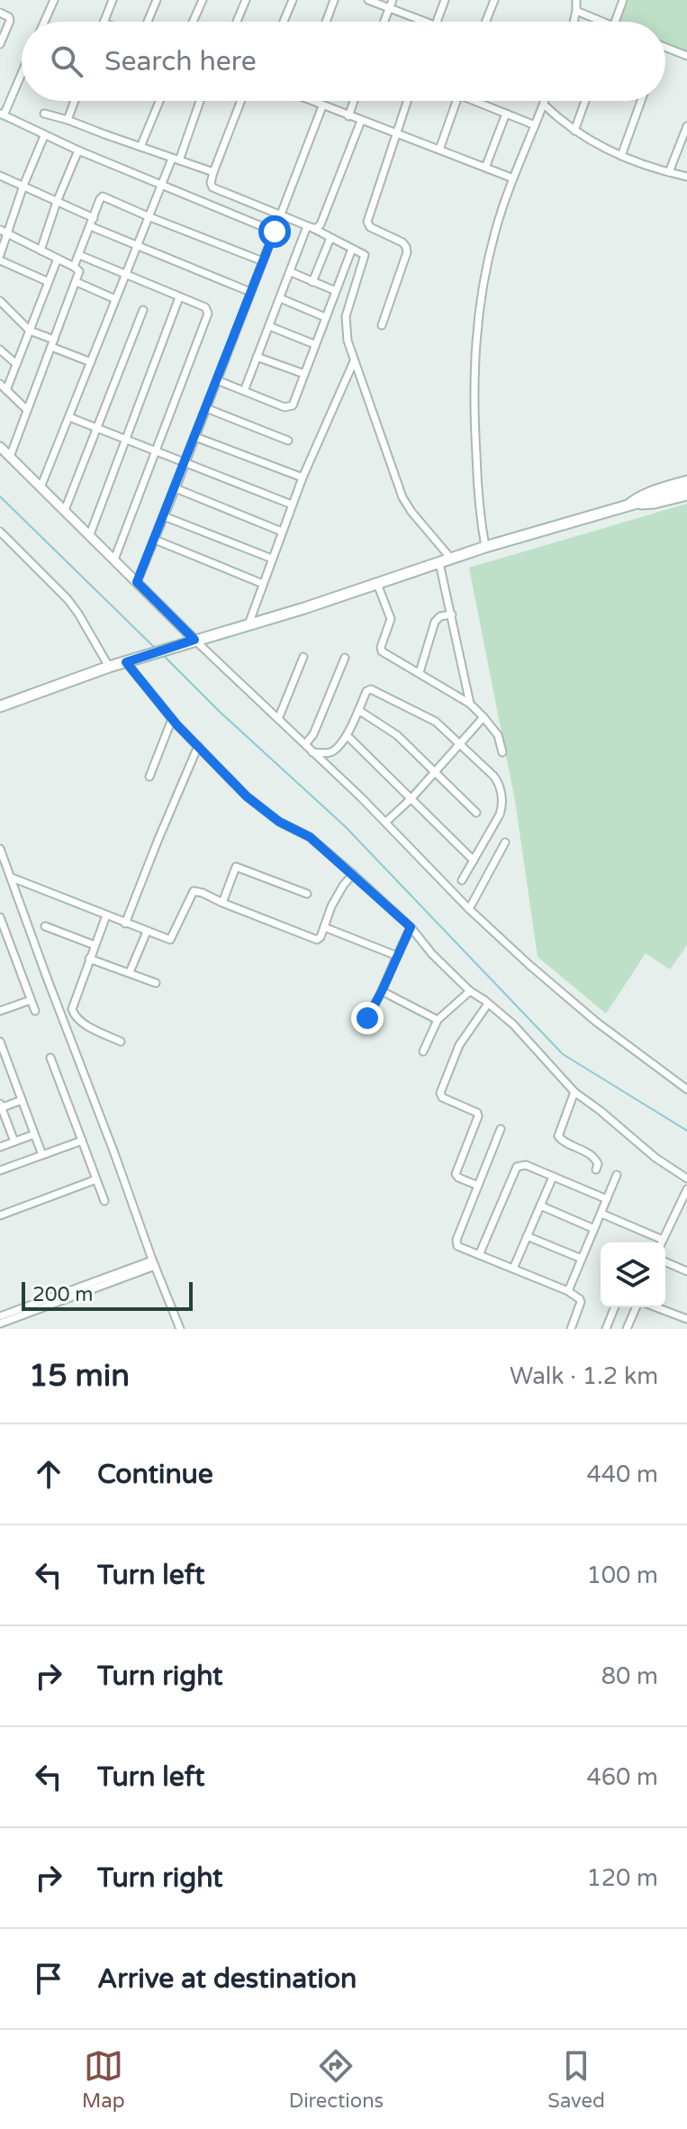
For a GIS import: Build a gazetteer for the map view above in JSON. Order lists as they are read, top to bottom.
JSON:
{
  "scale_bar": "200 m",
  "page": {
    "search": "Search here",
    "scale": "200 m",
    "heading": ["15 min", "Walk · 1.2 km"],
    "list": [
      ["Continue", "440 m"],
      ["Turn left", "100 m"],
      ["Turn right", "80 m"],
      ["Turn left", "460 m"],
      ["Turn right", "120 m"],
      "Arrive at destination"
    ],
    "nav": ["Map", "Directions", "Saved"]
  }
}
